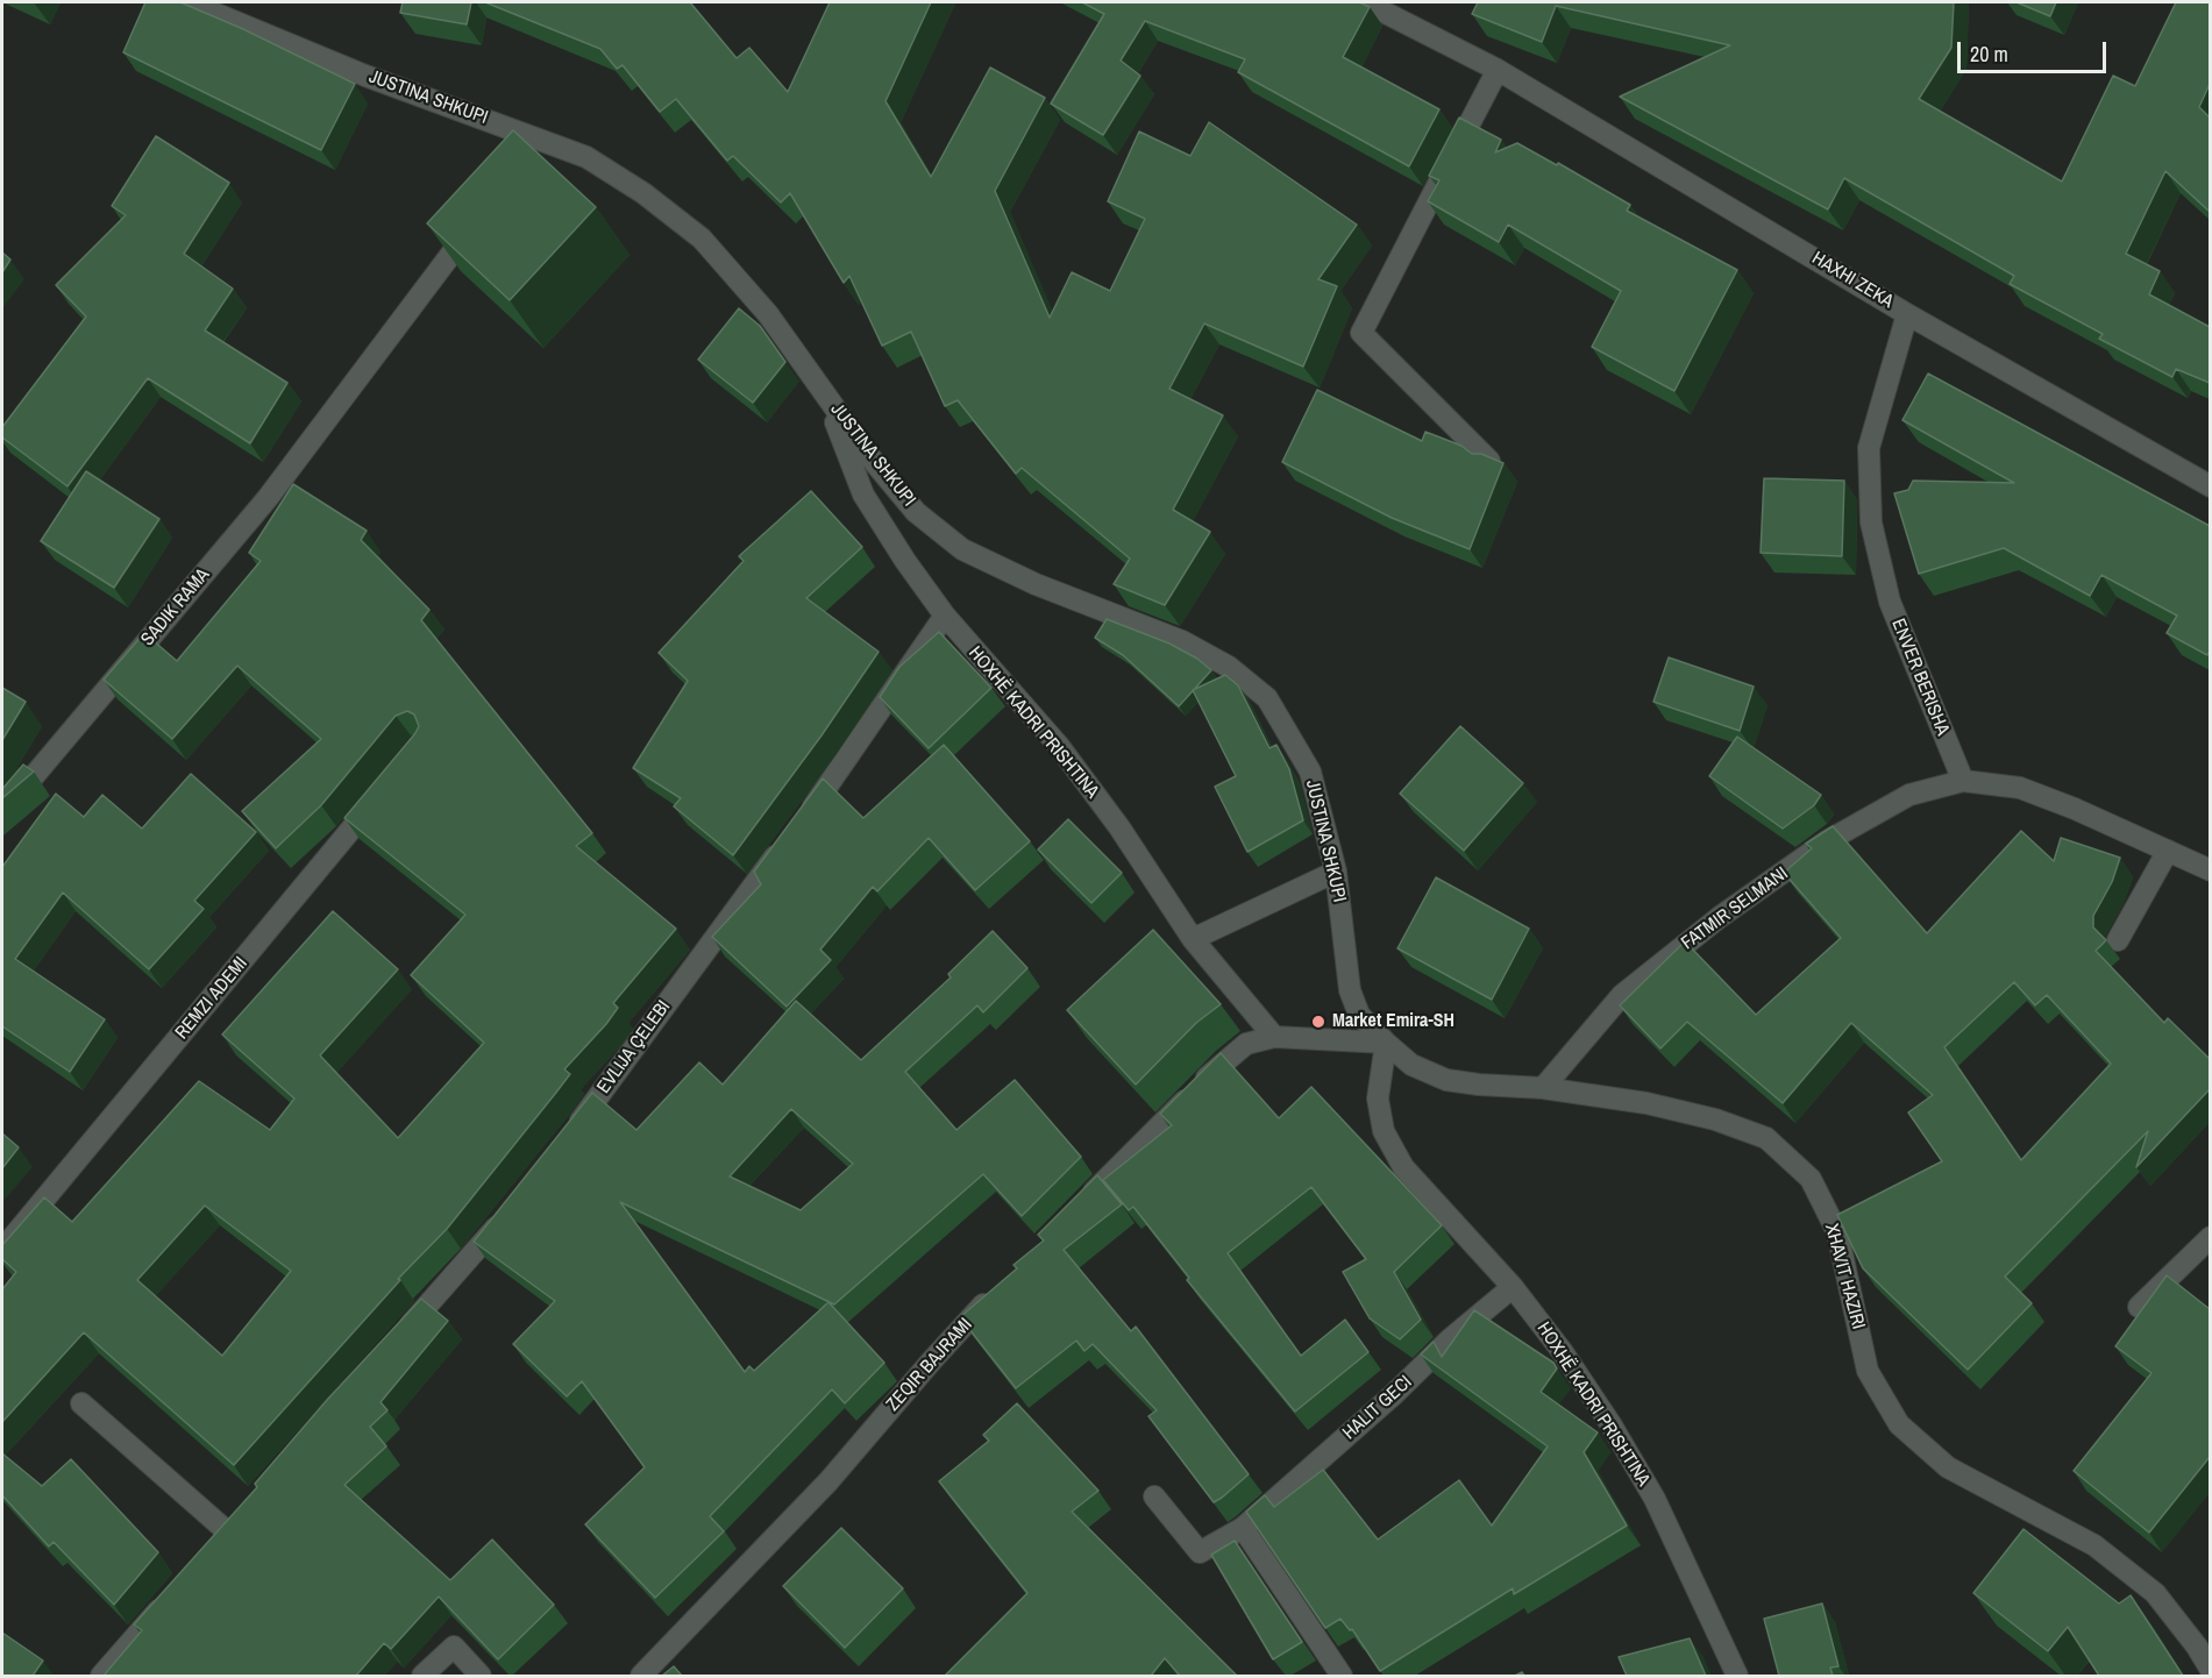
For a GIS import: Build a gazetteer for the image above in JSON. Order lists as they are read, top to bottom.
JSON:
{
  "streets": {
    "street": [
      "JUSTINA SHKUPI",
      "HAXHI ZEKA",
      "SADIK RAMA",
      "ENVER BERISHA",
      "HOXHË KADRI PRISHTINA",
      "FATMIR SELMANI",
      "REMZI ADEMI",
      "EVLIJA ÇELEBI",
      "XHAVIT HAZIRI",
      "ZEQIR BAJRAMI",
      "HALIT GECI"
    ]
  },
  "crossings": [
    ["JUSTINA SHKUPI", "HOXHË KADRI PRISHTINA"],
    ["JUSTINA SHKUPI", "XHAVIT HAZIRI"],
    ["HAXHI ZEKA", "ENVER BERISHA"],
    ["ENVER BERISHA", "FATMIR SELMANI"],
    ["HOXHË KADRI PRISHTINA", "EVLIJA ÇELEBI"],
    ["HOXHË KADRI PRISHTINA", "XHAVIT HAZIRI"],
    ["HOXHË KADRI PRISHTINA", "HALIT GECI"],
    ["FATMIR SELMANI", "XHAVIT HAZIRI"]
  ],
  "places": ["Market Emira-SH"],
  "scale_bar": "20 m"
}
